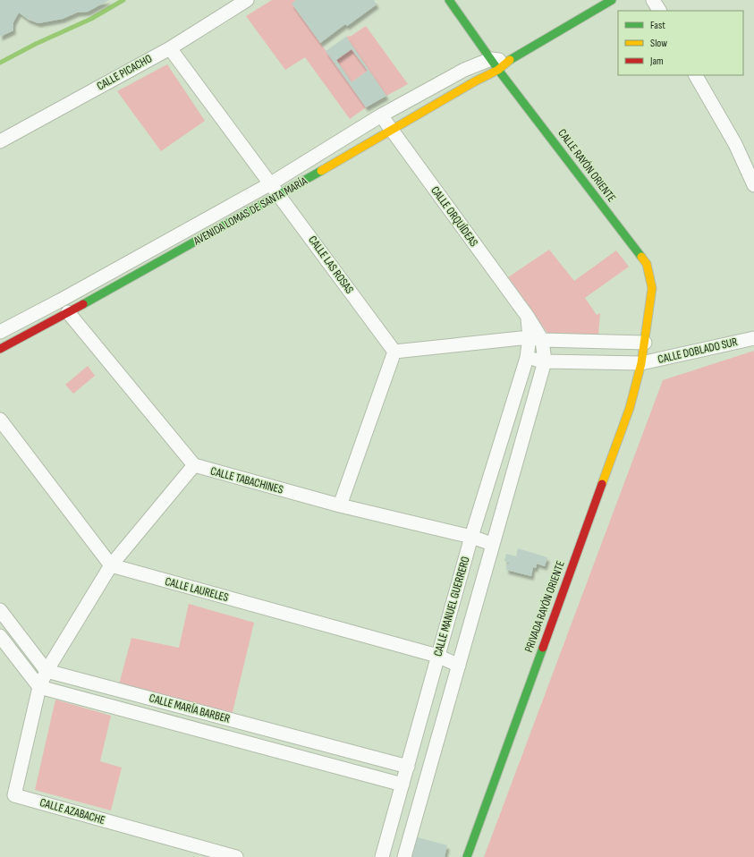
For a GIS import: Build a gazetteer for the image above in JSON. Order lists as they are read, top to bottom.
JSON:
{
  "streets": {
    "street": [
      "CALLE PICACHO",
      "CALLE RAYÓN ORIENTE",
      "AVENIDA LOMAS DE SANTA MARÍA",
      "CALLE ORQUÍDEAS",
      "CALLE LAS ROSAS",
      "CALLE DOBLADO SUR",
      "CALLE TABACHINES",
      "CALLE LAURELES",
      "CALLE MANUEL GUERRERO",
      "PRIVADA RAYÓN ORIENTE",
      "CALLE MARÍA BARBER",
      "CALLE AZABACHE"
    ]
  },
  "crossings": [
    ["CALLE PICACHO", "CALLE LAS ROSAS"],
    ["CALLE RAYÓN ORIENTE", "AVENIDA LOMAS DE SANTA MARÍA"],
    ["CALLE RAYÓN ORIENTE", "CALLE DOBLADO SUR"],
    ["CALLE RAYÓN ORIENTE", "PRIVADA RAYÓN ORIENTE"],
    ["AVENIDA LOMAS DE SANTA MARÍA", "CALLE ORQUÍDEAS"],
    ["AVENIDA LOMAS DE SANTA MARÍA", "CALLE LAS ROSAS"],
    ["CALLE ORQUÍDEAS", "CALLE MANUEL GUERRERO"],
    ["CALLE DOBLADO SUR", "PRIVADA RAYÓN ORIENTE"],
    ["CALLE TABACHINES", "CALLE MANUEL GUERRERO"],
    ["CALLE LAURELES", "CALLE MANUEL GUERRERO"],
    ["CALLE MANUEL GUERRERO", "CALLE MARÍA BARBER"],
    ["CALLE MARÍA BARBER", "CALLE AZABACHE"]
  ],
  "legend": ["Fast", "Slow", "Jam"]
}
